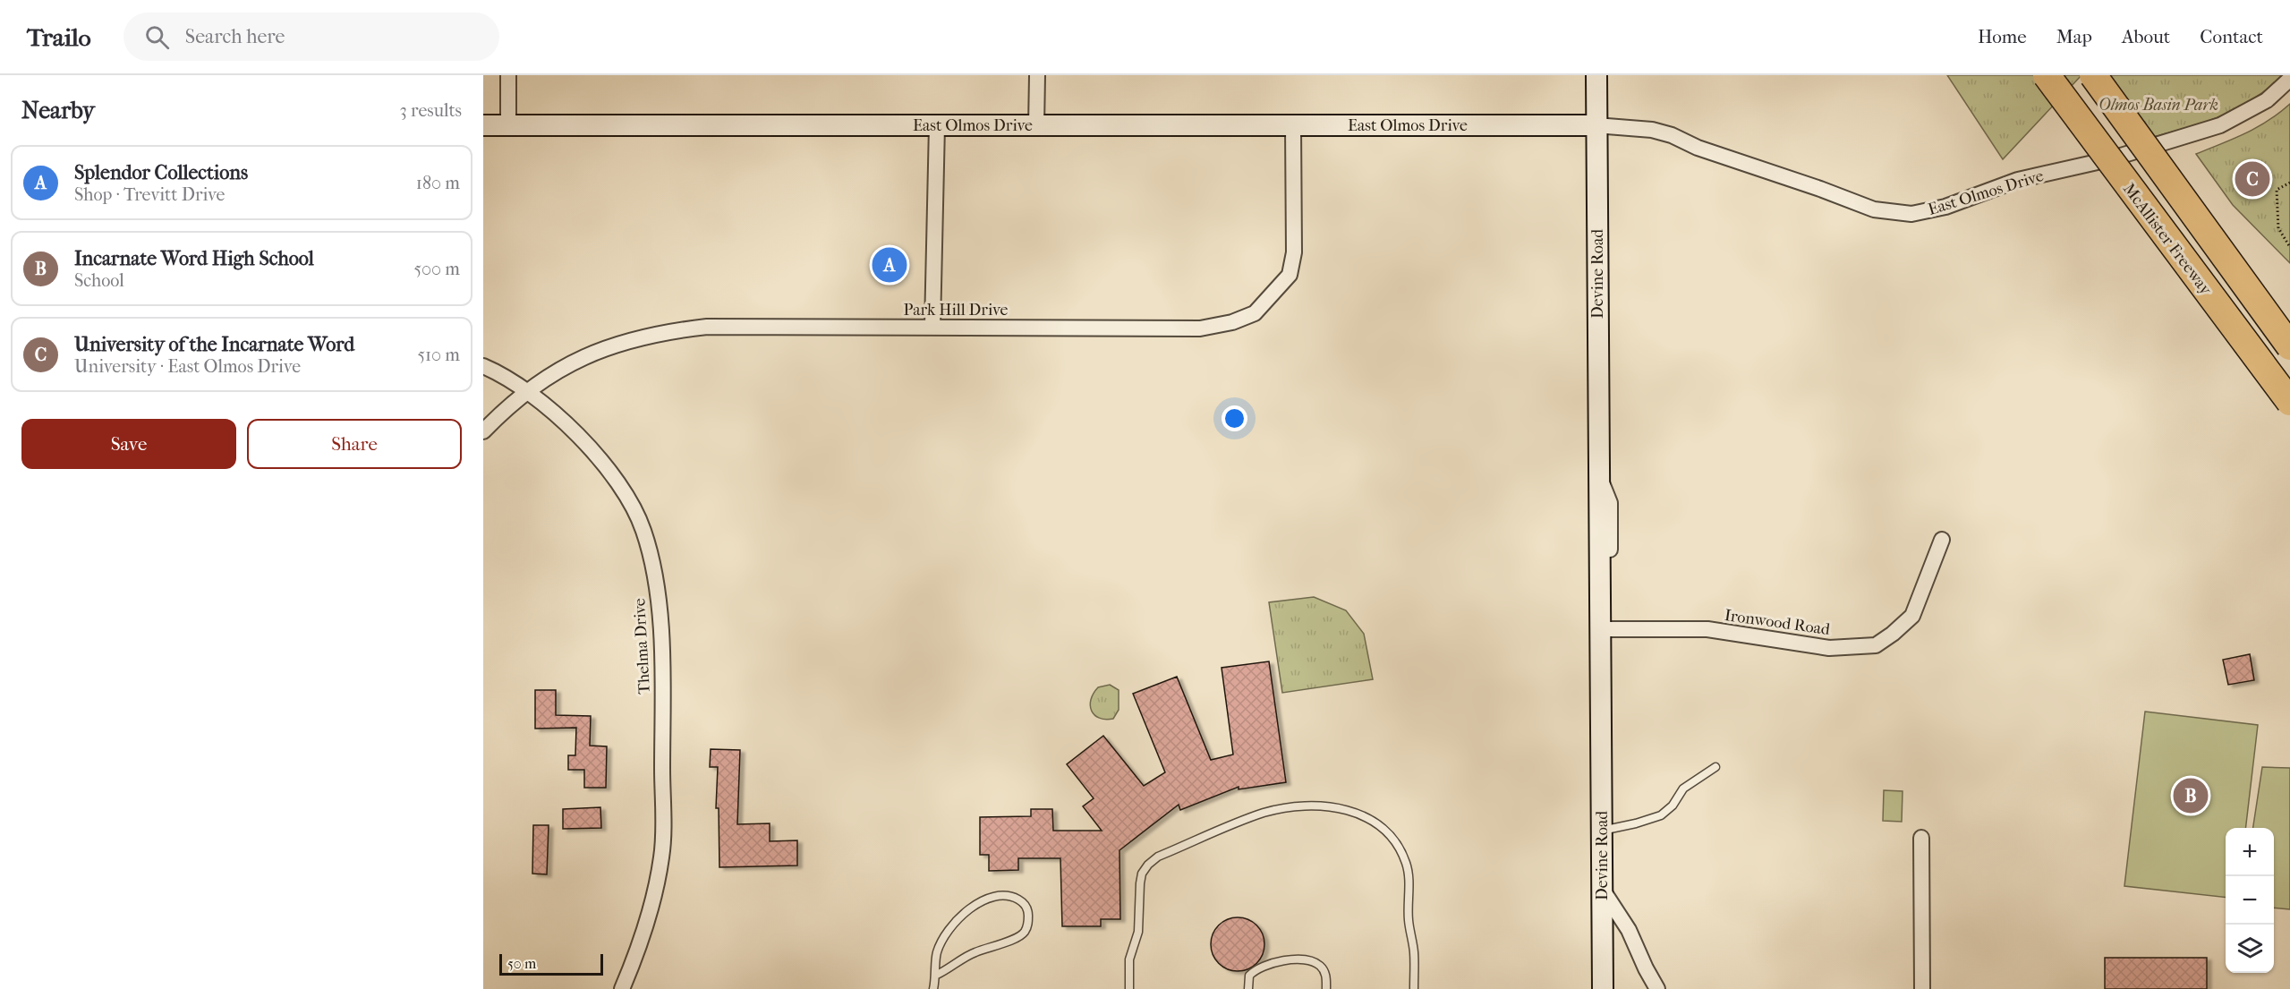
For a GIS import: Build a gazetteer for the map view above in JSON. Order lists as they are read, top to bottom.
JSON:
{
  "streets": {
    "highway": ["McAllister Freeway"],
    "street": [
      "East Olmos Drive",
      "Devine Road",
      "Park Hill Drive",
      "Ironwood Road",
      "Thelma Drive"
    ]
  },
  "crossings": [
    ["East Olmos Drive", "Devine Road"],
    ["East Olmos Drive", "Park Hill Drive"],
    ["Devine Road", "Ironwood Road"],
    ["Park Hill Drive", "Thelma Drive"]
  ],
  "parks": ["Olmos Basin Park"],
  "scale_bar": "50 m",
  "page": {
    "header": "Trailo",
    "search": "Search here",
    "nav": [
      "Home",
      "Map",
      "About",
      "Contact"
    ],
    "heading": ["Nearby", "3 results"],
    "list": [
      {
        "mark": "A",
        "name": "Splendor Collections",
        "note": "Shop · Trevitt Drive",
        "value": "180 m"
      },
      {
        "mark": "B",
        "name": "Incarnate Word High School",
        "note": "School",
        "value": "500 m"
      },
      {
        "mark": "C",
        "name": "University of the Incarnate Word",
        "note": "University · East Olmos Drive",
        "value": "510 m"
      }
    ],
    "pins": ["C", "A", "B"],
    "buttons": ["Save", "Share"],
    "map_buttons": ["+", "−"],
    "scale": "50 m"
  }
}
